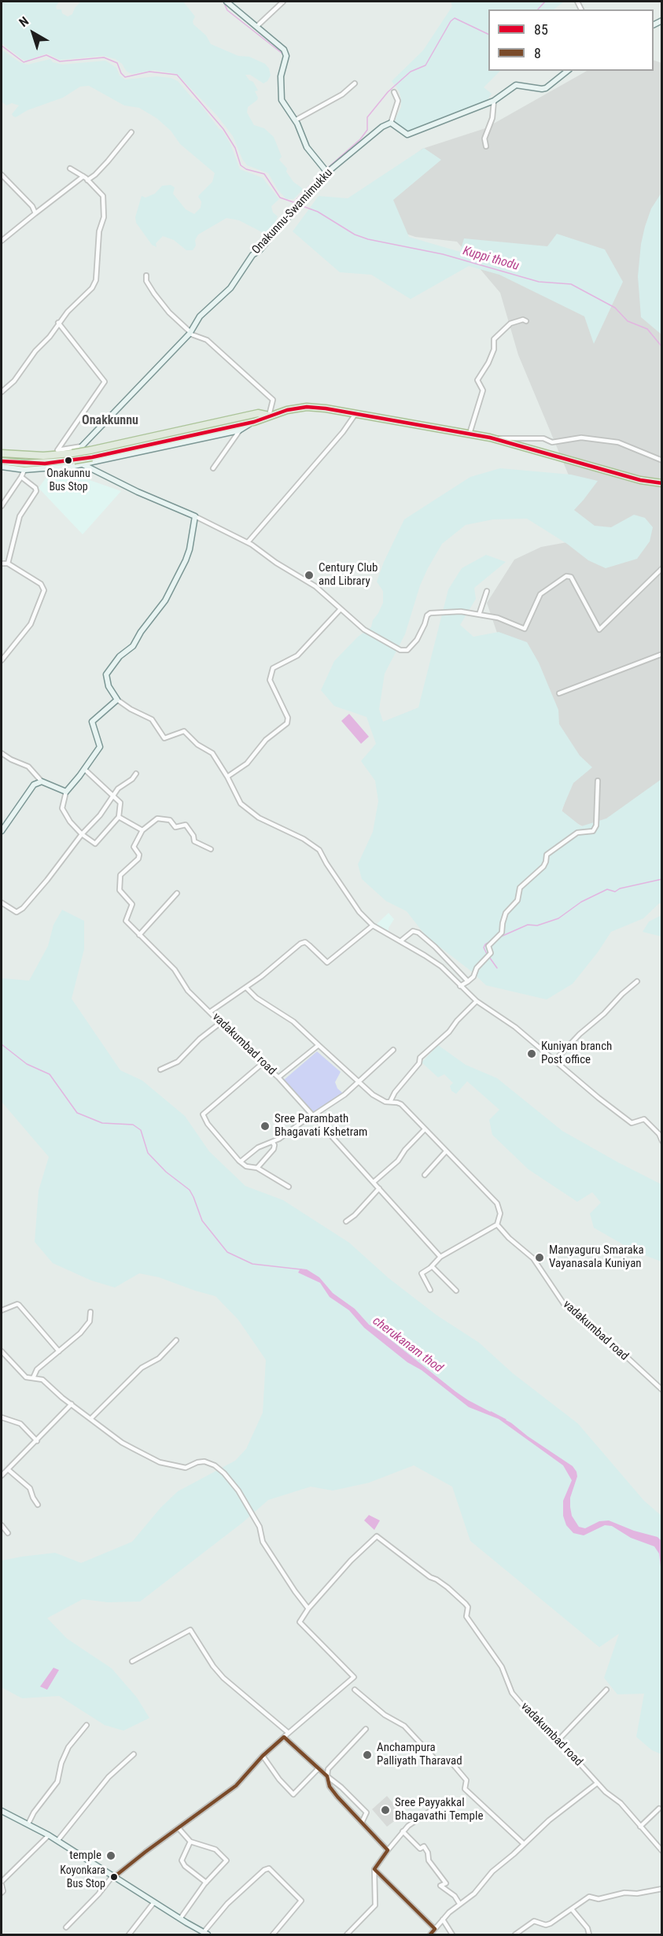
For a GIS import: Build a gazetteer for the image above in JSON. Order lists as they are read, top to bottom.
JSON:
{
  "streets": {
    "street": ["Onakunnu-Swamimukku", "vadakumbad road"]
  },
  "districts": ["Onakkunnu"],
  "water": ["Kuppi thodu", "cherukanam thod"],
  "places": [
    "Onakunnu Bus Stop",
    "Century Club and Library",
    "Kuniyan branch Post office",
    "Sree Parambath Bhagavati Kshetram",
    "Manyaguru Smaraka Vayanasala Kuniyan",
    "Anchampura Palliyath Tharavad",
    "Sree Payyakkal Bhagavathi Temple",
    "temple",
    "Koyonkara Bus Stop"
  ],
  "lines": ["transit line 85", "transit line 8"],
  "legend": ["85", "8"],
  "north": "top left"
}
